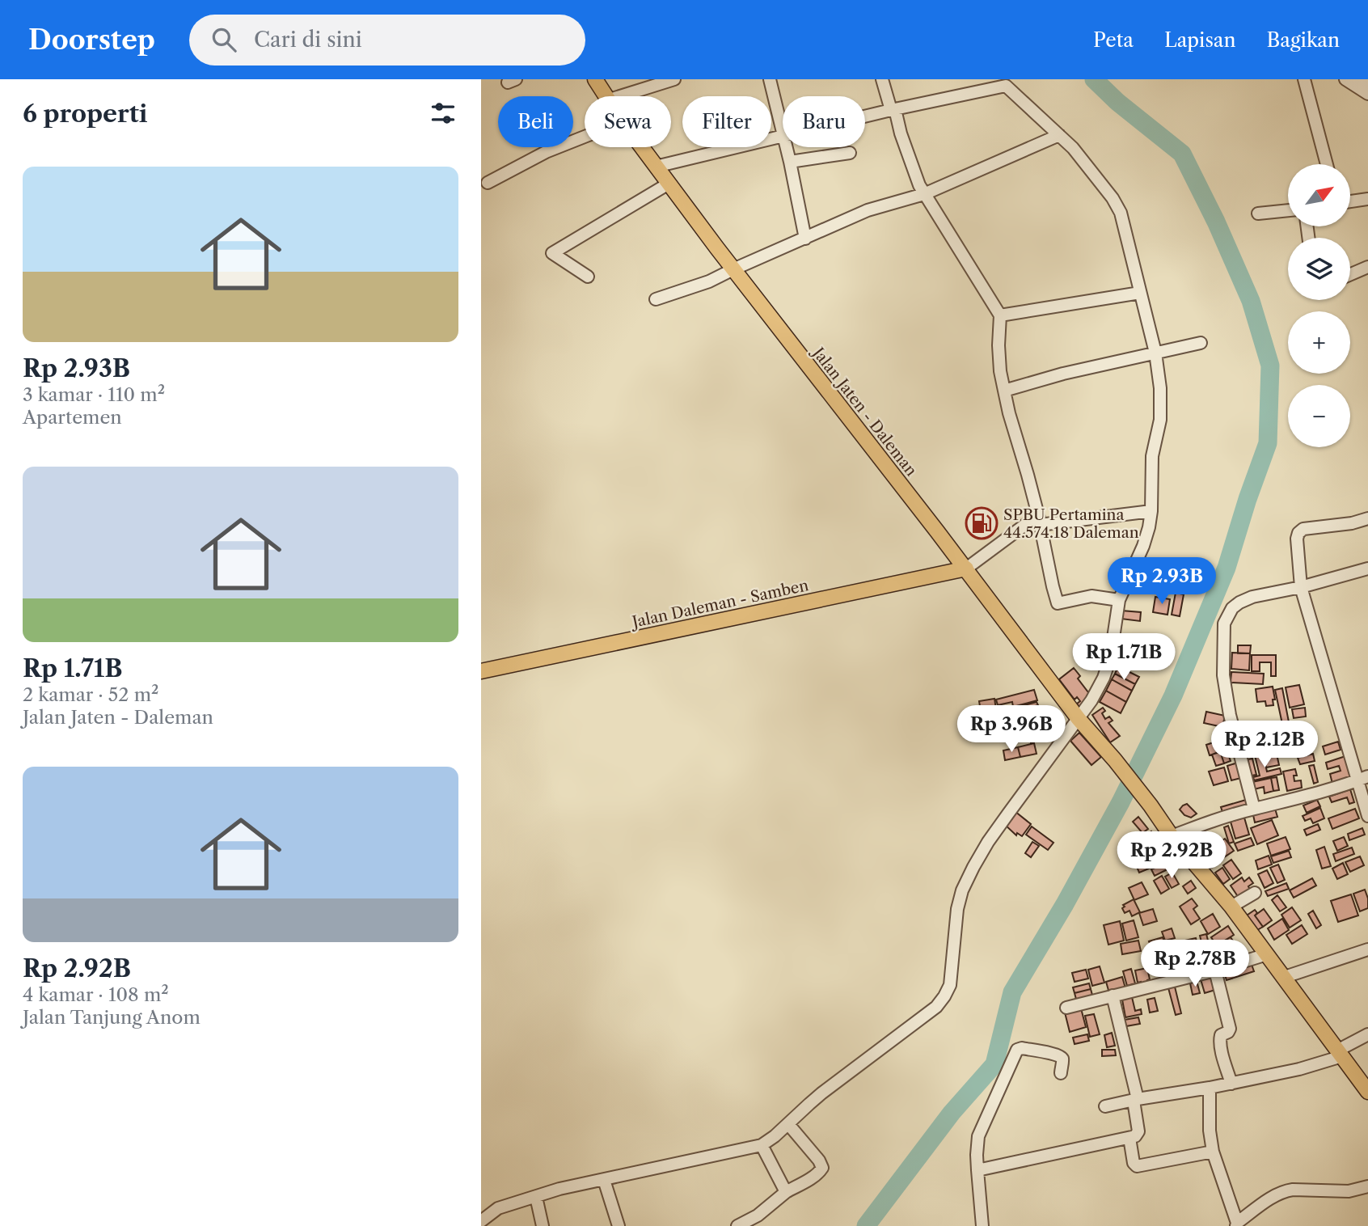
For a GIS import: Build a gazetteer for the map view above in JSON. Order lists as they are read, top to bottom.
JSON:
{
  "streets": {
    "main road": ["Jalan Jaten - Daleman", "Jalan Daleman - Samben"]
  },
  "crossings": [
    ["Jalan Jaten - Daleman", "Jalan Daleman - Samben"]
  ],
  "places": {
    "fuel station": ["SPBU Pertamina 44.574.18 Daleman"]
  },
  "north": "top right",
  "page": {
    "header": "Doorstep",
    "search": "Cari di sini",
    "nav": ["Peta", "Lapisan", "Bagikan"],
    "heading": "6 properti",
    "chip": [
      "Beli",
      "Sewa",
      "Filter",
      "Baru"
    ],
    "list": [
      {
        "name": "Rp 2.93B",
        "note": "3 kamar · 110 m² · Apartemen"
      },
      {
        "name": "Rp 1.71B",
        "note": "2 kamar · 52 m² · Jalan Jaten - Daleman"
      },
      {
        "name": "Rp 2.92B",
        "note": "4 kamar · 108 m² · Jalan Tanjung Anom"
      }
    ],
    "map_buttons": ["+", "−"],
    "price": [
      "Rp 2.93B",
      "Rp 1.71B",
      "Rp 3.96B",
      "Rp 2.12B",
      "Rp 2.92B",
      "Rp 2.78B"
    ]
  }
}
